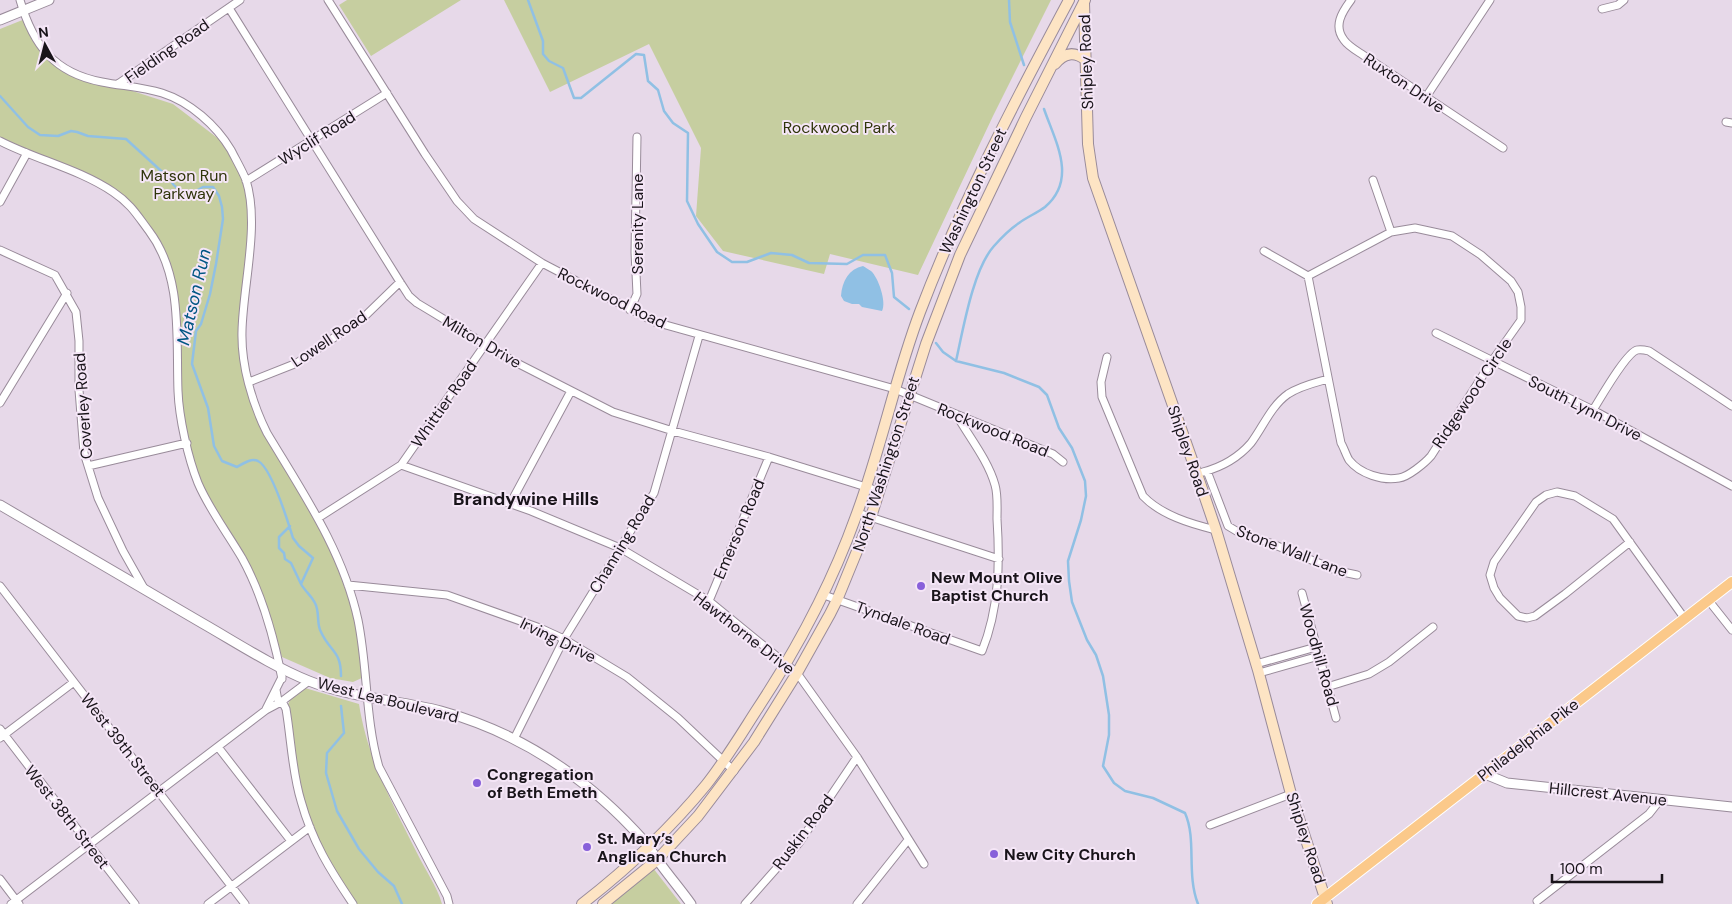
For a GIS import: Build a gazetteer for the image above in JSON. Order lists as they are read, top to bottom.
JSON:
{
  "streets": {
    "main road": [
      "Shipley Road",
      "Washington Street",
      "North Washington Street",
      "Philadelphia Pike"
    ],
    "street": [
      "Fielding Road",
      "Ruxton Drive",
      "Wyclif Road",
      "Serenity Lane",
      "Rockwood Road",
      "Lowell Road",
      "Milton Drive",
      "Ridgewood Circle",
      "Whittier Road",
      "Coverley Road",
      "South Lynn Drive",
      "Emerson Road",
      "Channing Road",
      "Stone Wall Lane",
      "Tyndale Road",
      "Hawthorne Drive",
      "Irving Drive",
      "Woodhill Road",
      "West Lea Boulevard",
      "West 39th Street",
      "Hillcrest Avenue",
      "West 38th Street",
      "Ruskin Road"
    ]
  },
  "crossings": [
    ["Fielding Road", "Milton Drive"],
    ["Shipley Road", "North Washington Street"],
    ["Shipley Road", "Stone Wall Lane"],
    ["Shipley Road", "Philadelphia Pike"],
    ["Wyclif Road", "Rockwood Road"],
    ["Wyclif Road", "Milton Drive"],
    ["Washington Street", "Rockwood Road"],
    ["Washington Street", "North Washington Street"],
    ["Serenity Lane", "Rockwood Road"],
    ["Rockwood Road", "Whittier Road"],
    ["Rockwood Road", "North Washington Street"],
    ["Rockwood Road", "Channing Road"],
    ["Lowell Road", "Milton Drive"],
    ["Milton Drive", "Whittier Road"],
    ["Milton Drive", "North Washington Street"],
    ["Milton Drive", "Emerson Road"],
    ["Milton Drive", "Channing Road"],
    ["Ridgewood Circle", "South Lynn Drive"],
    ["Whittier Road", "Hawthorne Drive"],
    ["Coverley Road", "West Lea Boulevard"],
    ["North Washington Street", "Tyndale Road"],
    ["North Washington Street", "Hawthorne Drive"],
    ["North Washington Street", "Irving Drive"],
    ["North Washington Street", "West Lea Boulevard"],
    ["Emerson Road", "Hawthorne Drive"],
    ["Channing Road", "Hawthorne Drive"],
    ["Channing Road", "Irving Drive"],
    ["Channing Road", "West Lea Boulevard"],
    ["Hawthorne Drive", "Ruskin Road"],
    ["Philadelphia Pike", "Hillcrest Avenue"]
  ],
  "districts": ["Brandywine Hills"],
  "water": ["Matson Run"],
  "parks": ["Rockwood Park", "Matson Run Parkway"],
  "places": [
    "New Mount Olive Baptist Church",
    "Congregation of Beth Emeth",
    "St. Mary’s Anglican Church",
    "New City Church"
  ],
  "scale_bar": "100 m",
  "north": "top"
}
